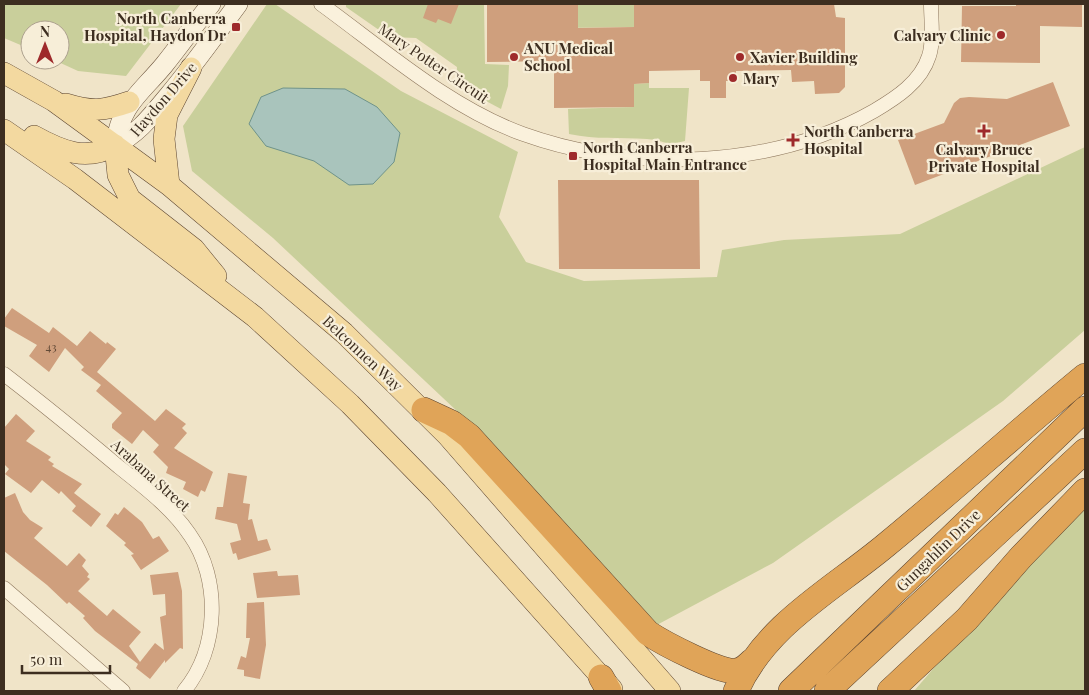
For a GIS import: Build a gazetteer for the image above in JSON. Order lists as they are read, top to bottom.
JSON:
{
  "streets": {
    "highway": ["Gungahlin Drive"],
    "main road": ["Haydon Drive", "Belconnen Way"],
    "street": ["Mary Potter Circuit", "Arabana Street"]
  },
  "crossings": [
    ["Haydon Drive", "Belconnen Way"]
  ],
  "places": {
    "transit": ["North Canberra Hospital, Haydon Dr", "North Canberra Hospital Main Entrance"],
    "other": [
      "Calvary Clinic",
      "ANU Medical School",
      "Xavier Building",
      "Mary"
    ],
    "health": ["Calvary Bruce Private Hospital", "North Canberra Hospital"]
  },
  "house_numbers": ["43"],
  "scale_bar": "50 m",
  "north": "top"
}
